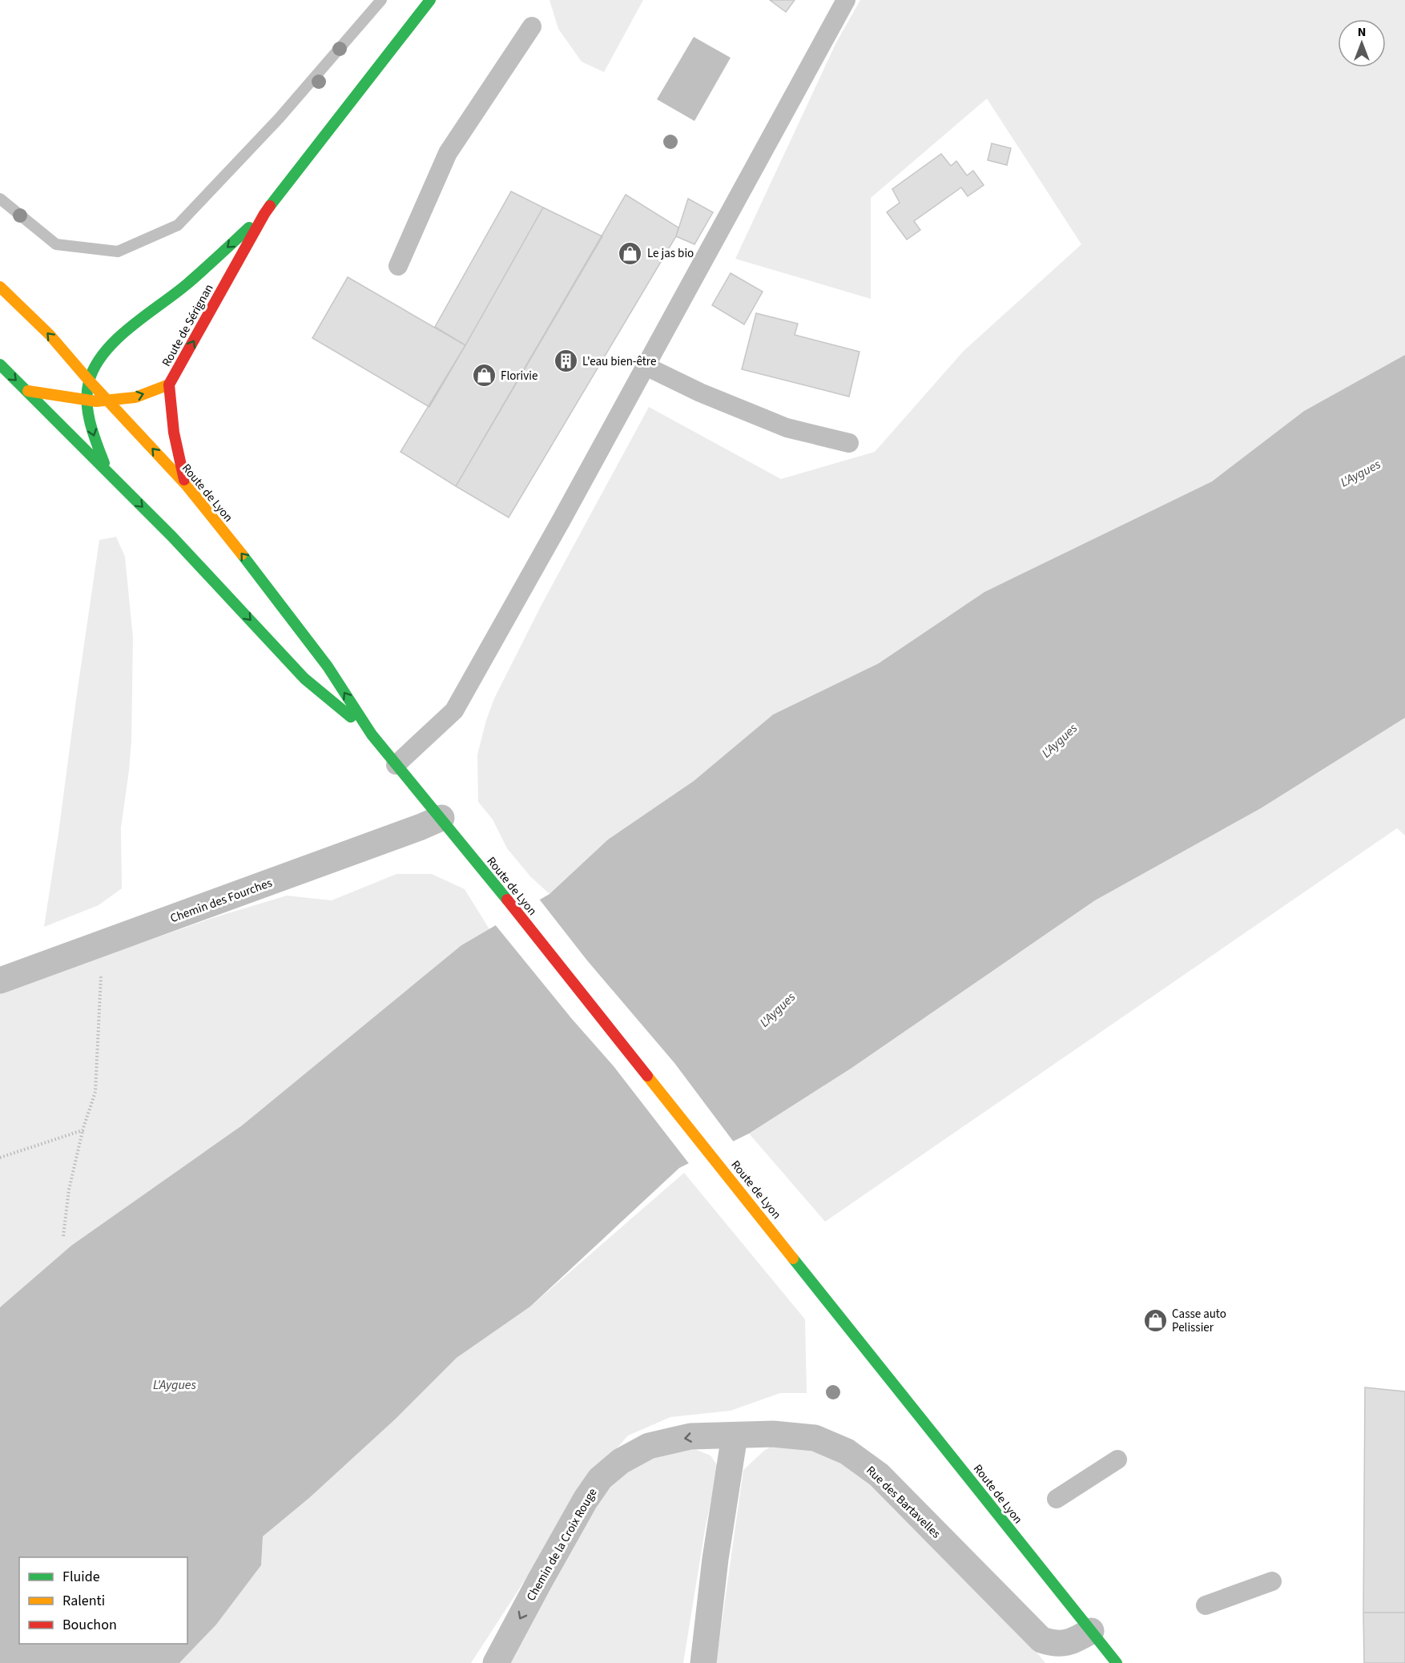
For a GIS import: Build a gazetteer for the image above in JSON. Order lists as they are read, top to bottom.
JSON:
{
  "streets": {
    "main road": ["Route de Sérignan", "Route de Lyon"],
    "street": ["Chemin des Fourches", "Rue des Bartavelles", "Chemin de la Croix Rouge"]
  },
  "crossings": [
    ["Route de Sérignan", "Route de Lyon"],
    ["Route de Lyon", "Chemin des Fourches"],
    ["Route de Lyon", "Rue des Bartavelles"],
    ["Rue des Bartavelles", "Chemin de la Croix Rouge"]
  ],
  "one_way": ["Chemin de la Croix Rouge"],
  "water": ["L'Aygues"],
  "places": {
    "shop": ["Le jas bio", "Florivie", "Casse auto Pelissier"],
    "building": ["L'eau bien-être"]
  },
  "legend": ["Fluide", "Ralenti", "Bouchon"],
  "north": "top"
}
